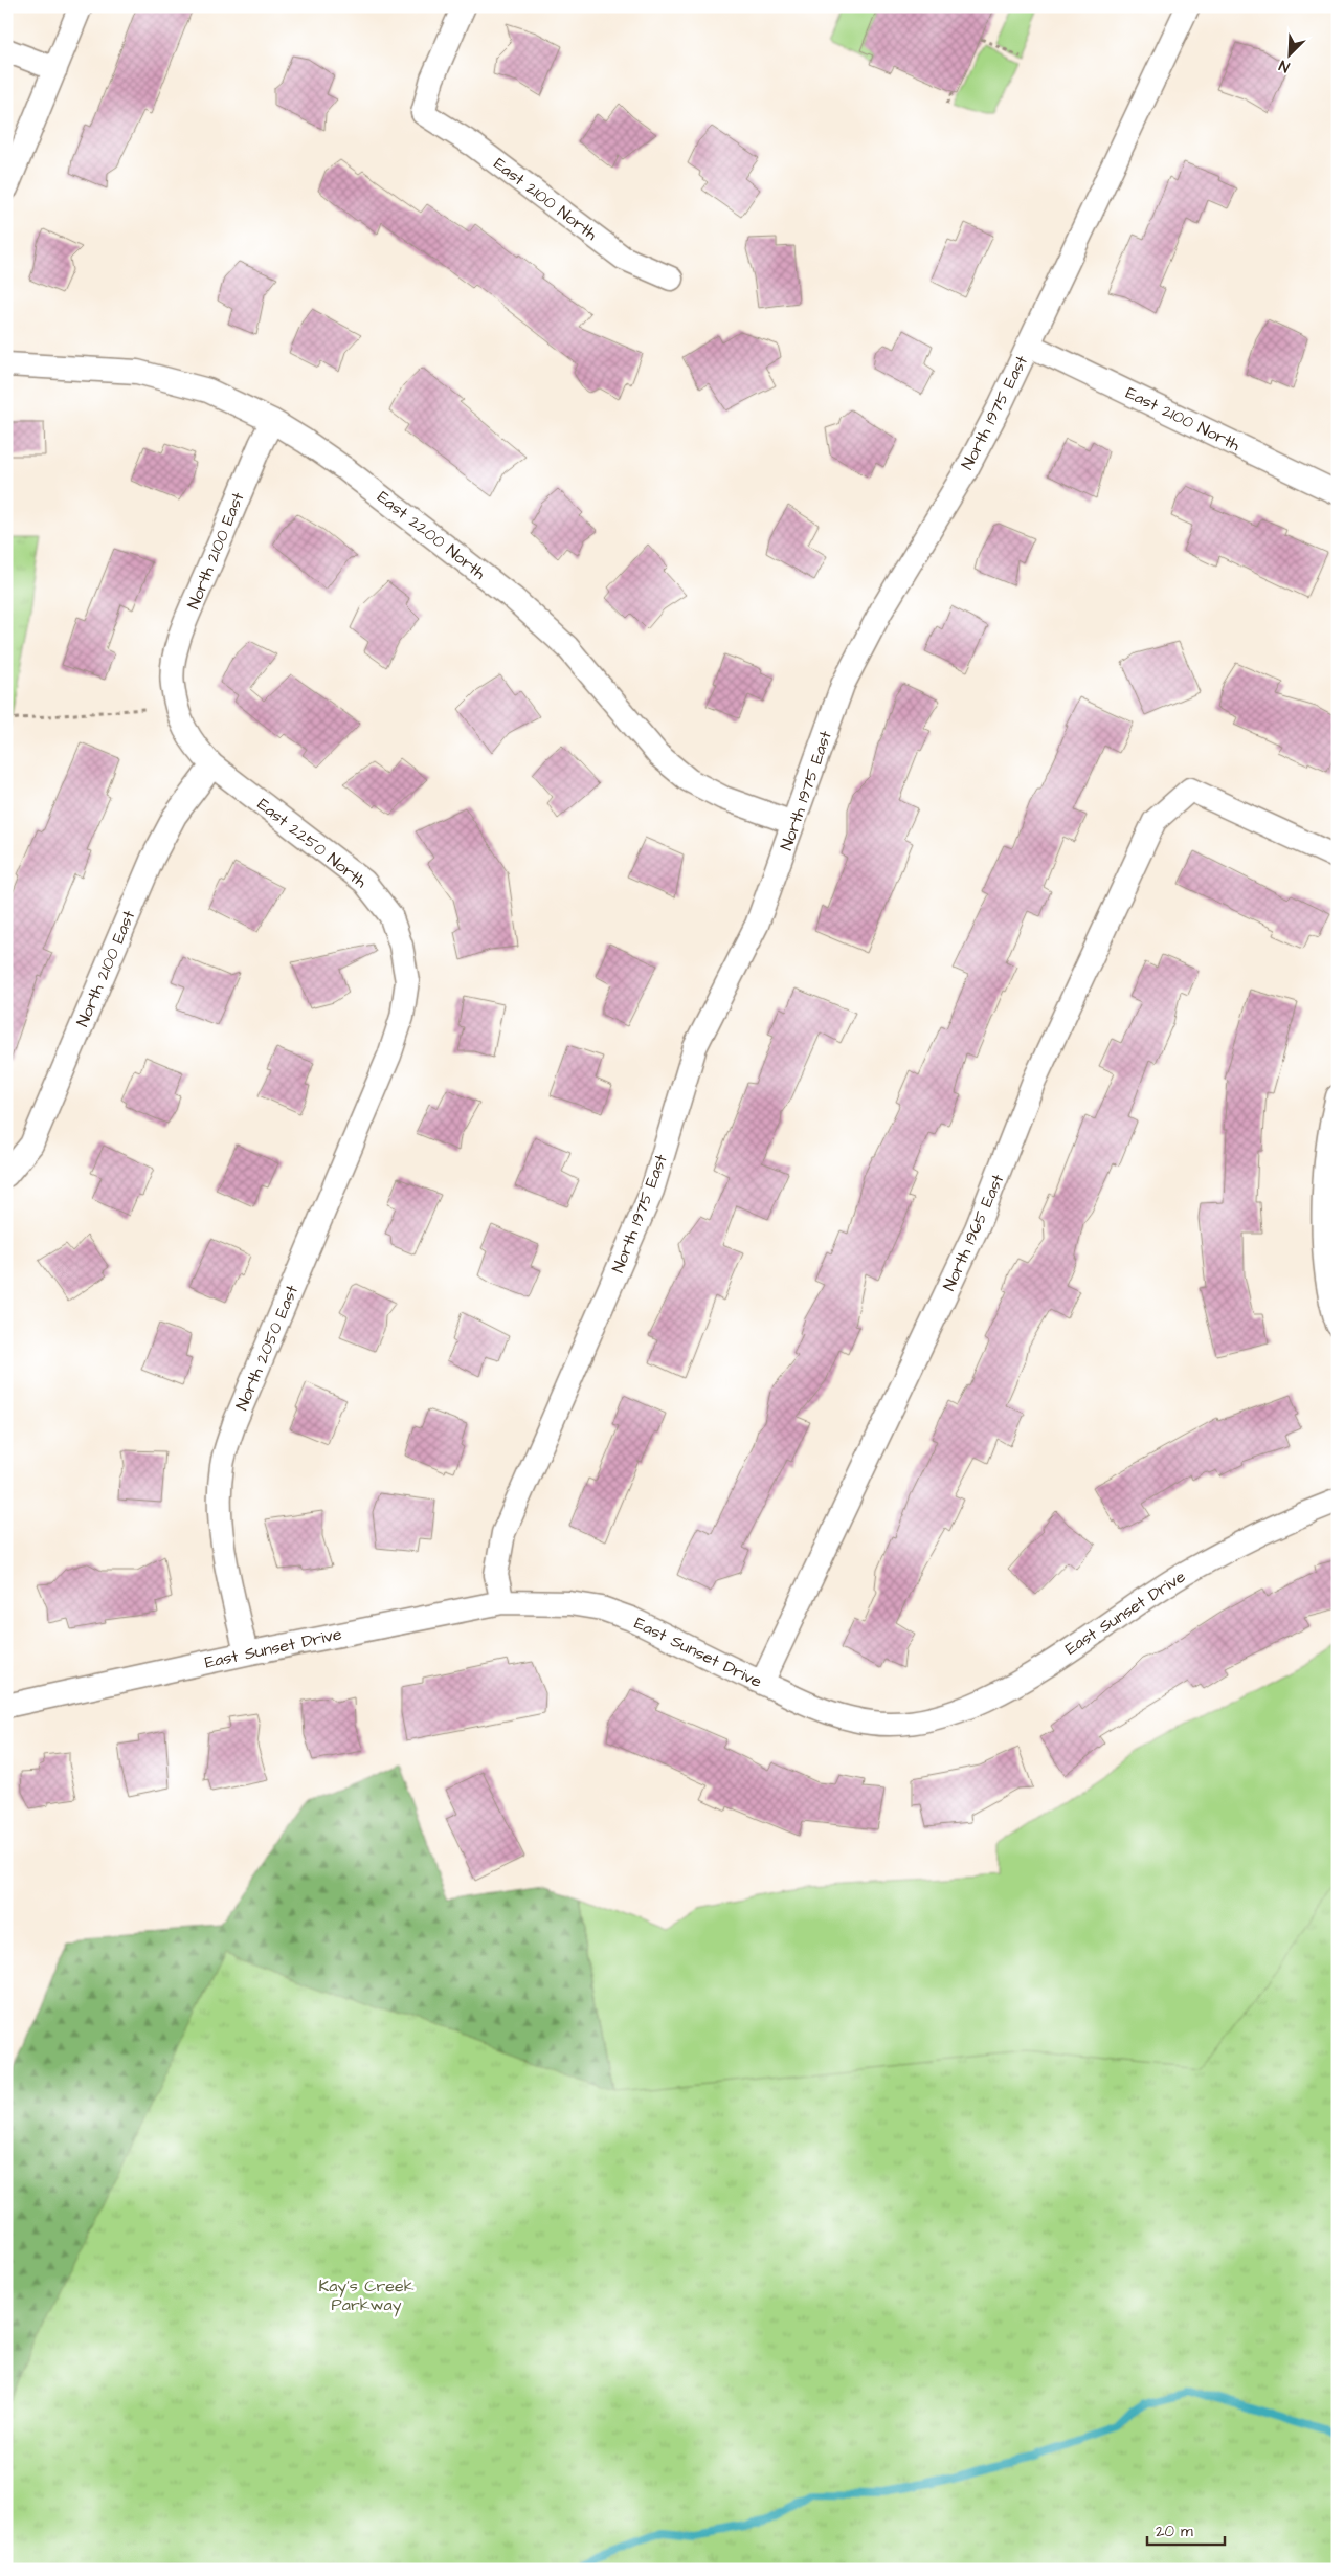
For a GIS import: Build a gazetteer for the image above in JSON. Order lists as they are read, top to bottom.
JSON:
{
  "streets": {
    "street": [
      "East 2100 North",
      "North 1975 East",
      "East 2200 North",
      "North 2100 East",
      "East 2250 North",
      "North 1965 East",
      "North 2050 East",
      "East Sunset Drive"
    ]
  },
  "crossings": [
    ["East 2100 North", "North 1975 East"],
    ["North 1975 East", "East 2200 North"],
    ["North 1975 East", "East Sunset Drive"],
    ["East 2200 North", "North 2100 East"],
    ["North 2100 East", "East 2250 North"],
    ["East 2250 North", "North 2050 East"],
    ["North 1965 East", "East Sunset Drive"],
    ["North 2050 East", "East Sunset Drive"]
  ],
  "parks": ["Kay's Creek Parkway"],
  "scale_bar": "20 m",
  "north": "bottom left"
}
